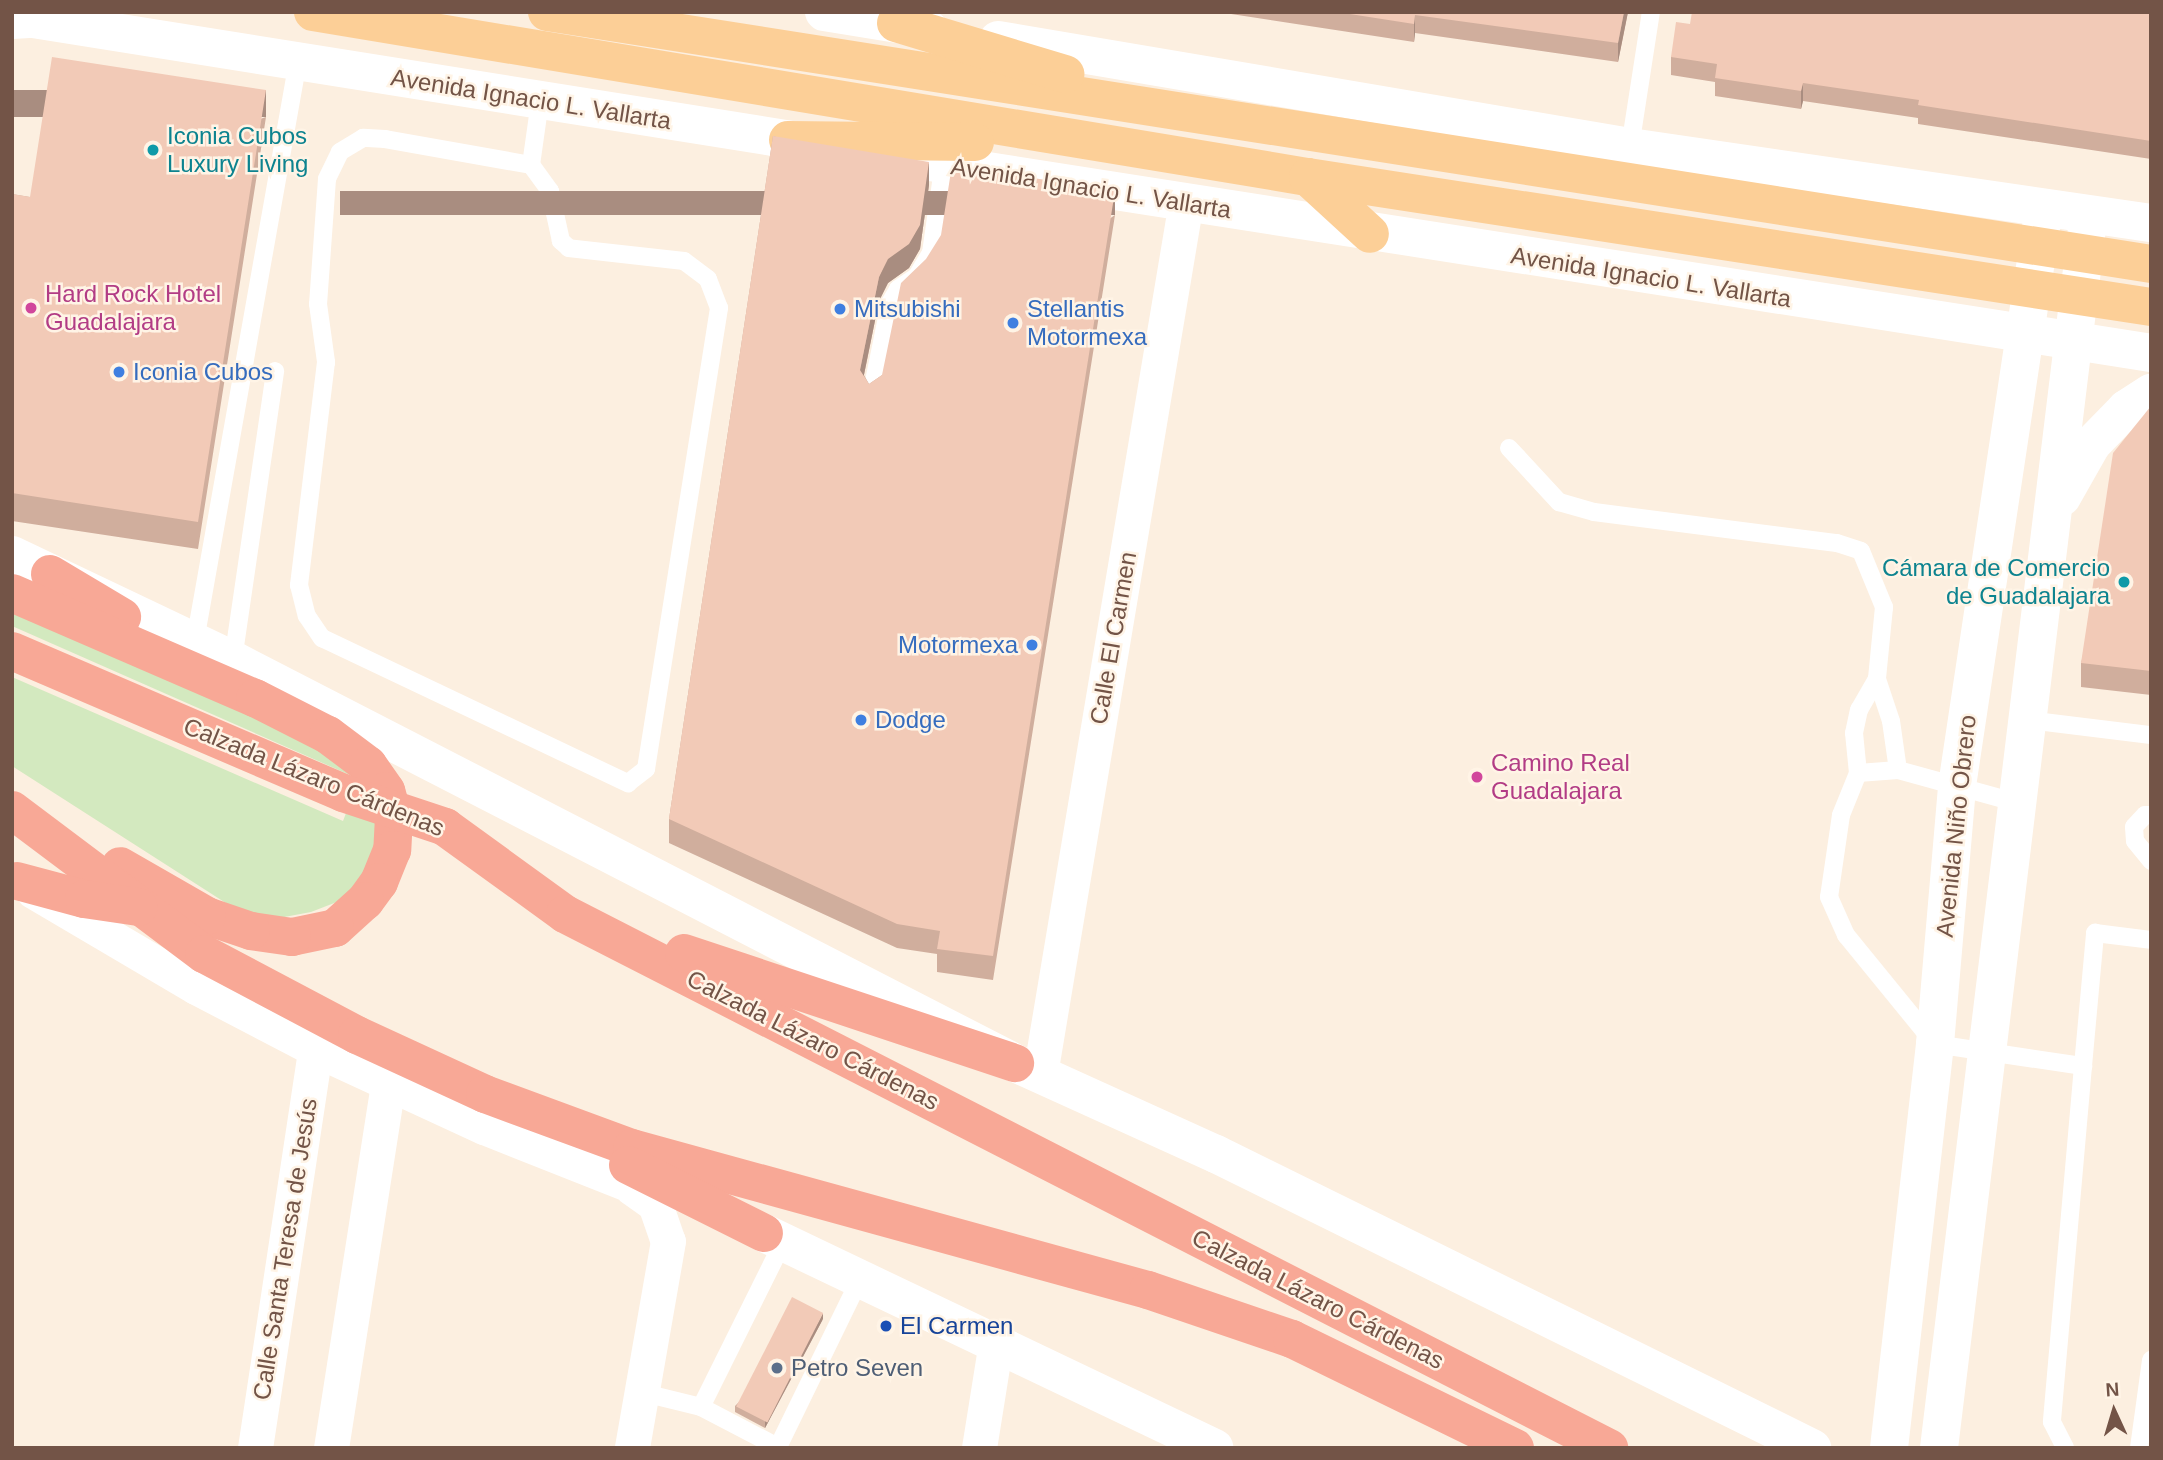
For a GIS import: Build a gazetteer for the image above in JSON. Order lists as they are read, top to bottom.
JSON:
{
  "streets": {
    "highway": ["Calzada Lázaro Cárdenas"],
    "main road": ["Avenida Ignacio L. Vallarta", "Avenida Niño Obrero"],
    "street": ["Calle El Carmen", "Calle Santa Teresa de Jesús"]
  },
  "crossings": [
    ["Avenida Ignacio L. Vallarta", "Calle El Carmen"],
    ["Avenida Ignacio L. Vallarta", "Avenida Niño Obrero"]
  ],
  "places": [
    "Iconia Cubos Luxury Living",
    "Hard Rock Hotel Guadalajara",
    "Mitsubishi",
    "Stellantis Motormexa",
    "Iconia Cubos",
    "Cámara de Comercio de Guadalajara",
    "Motormexa",
    "Dodge",
    "Camino Real Guadalajara",
    "El Carmen",
    "Petro Seven"
  ],
  "north": "top"
}
